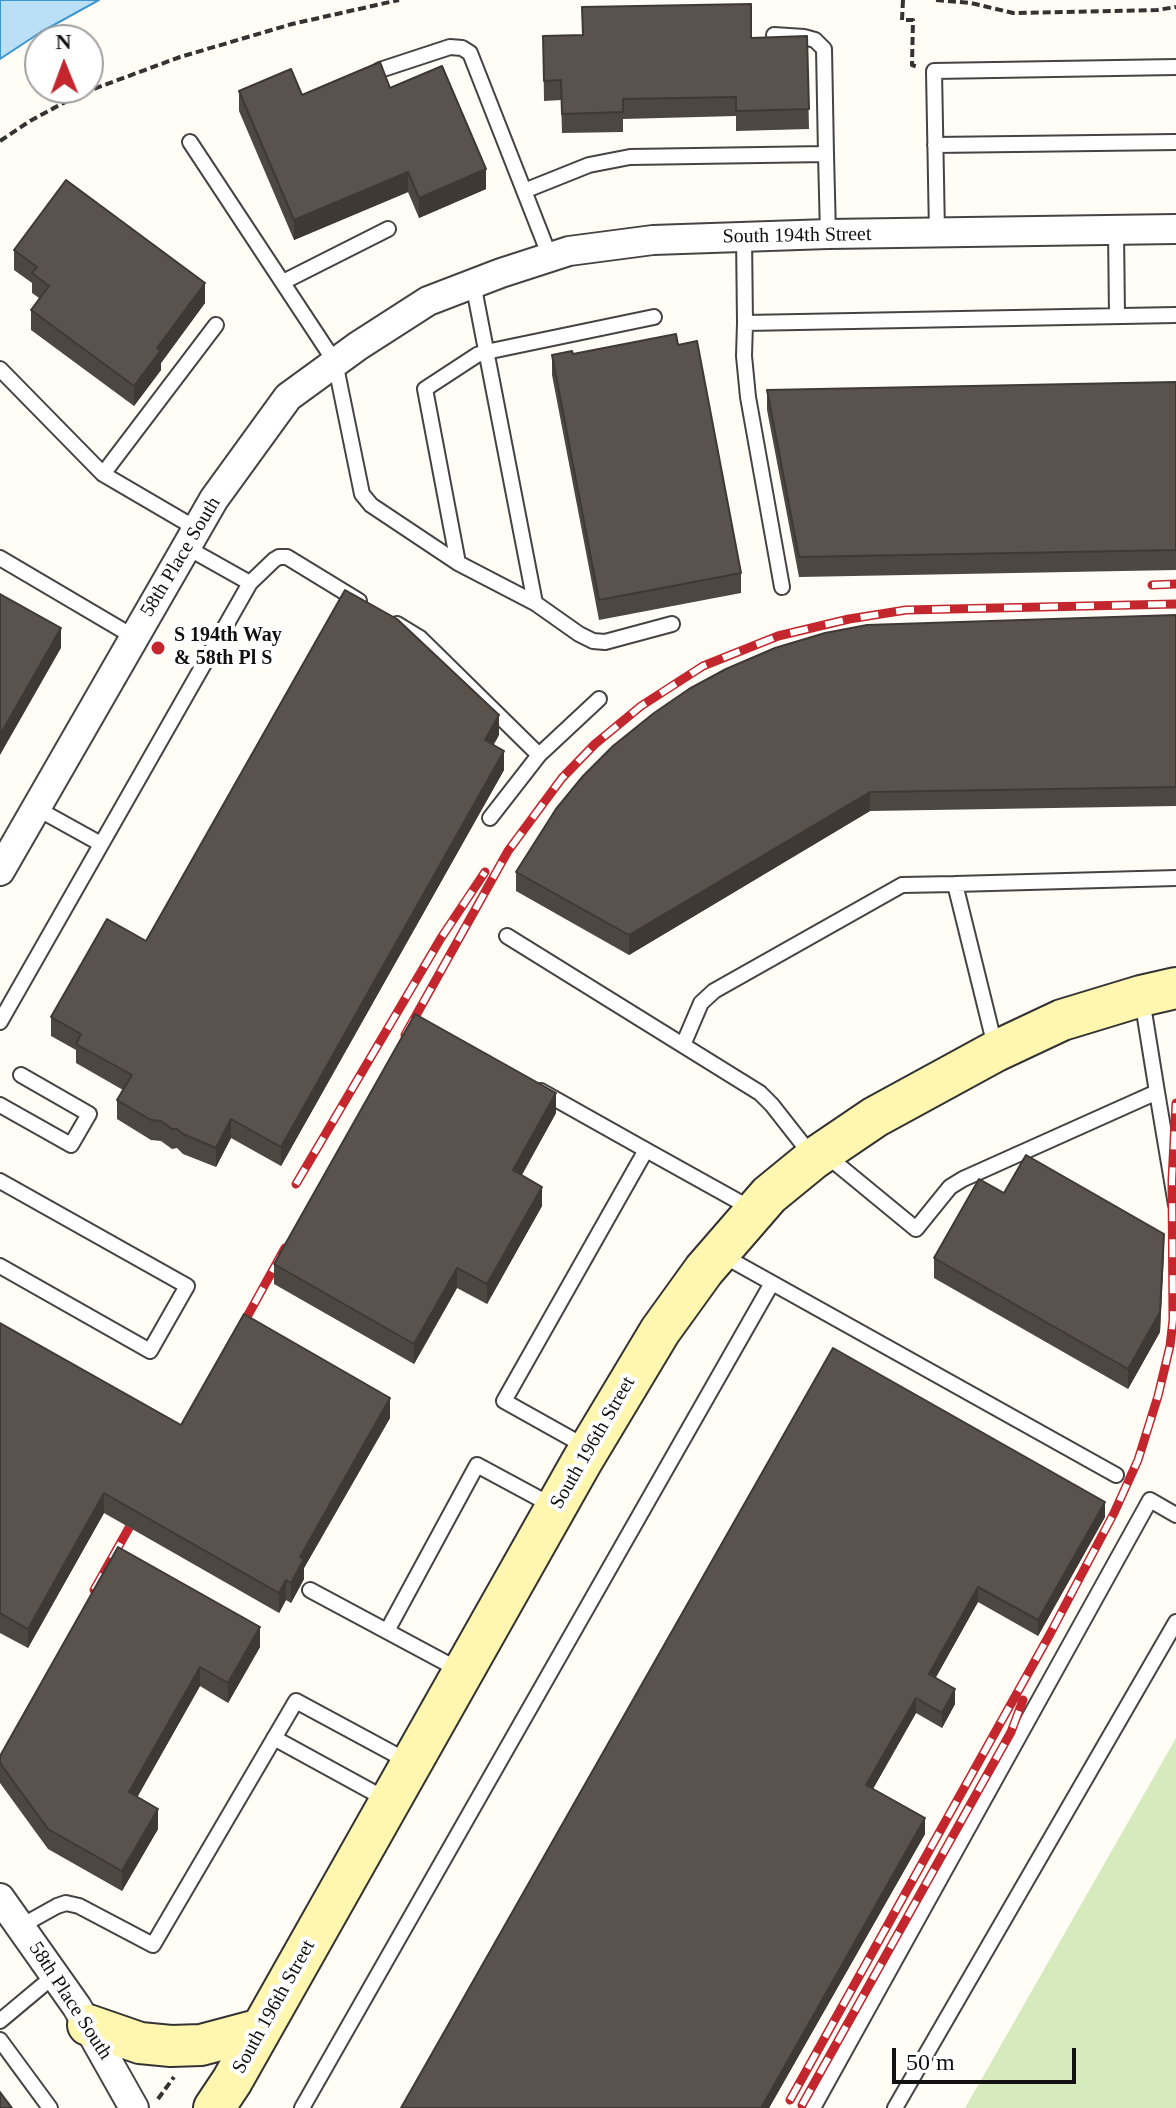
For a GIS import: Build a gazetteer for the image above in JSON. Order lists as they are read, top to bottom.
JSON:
{
  "streets": {
    "main road": ["South 196th Street"],
    "street": ["South 194th Street", "58th Place South"]
  },
  "crossings": [
    ["South 194th Street", "58th Place South"]
  ],
  "places": ["S 194th Way & 58th Pl S"],
  "scale_bar": "50 m",
  "north": "top"
}
